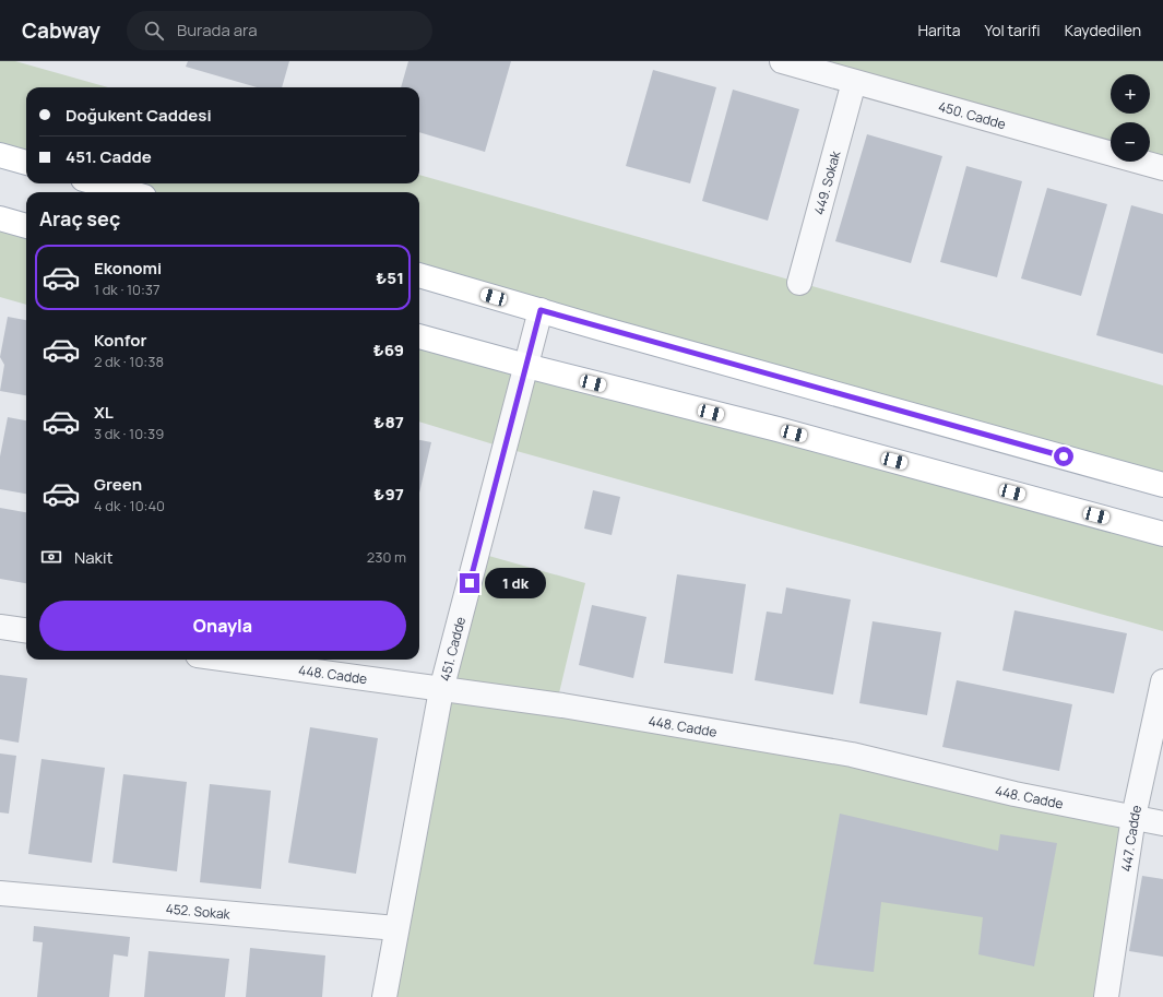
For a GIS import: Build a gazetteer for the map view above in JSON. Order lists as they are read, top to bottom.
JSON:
{
  "streets": {
    "street": [
      "450. Cadde",
      "449. Sokak",
      "451. Cadde",
      "448. Cadde",
      "447. Cadde",
      "452. Sokak"
    ]
  },
  "crossings": [
    ["450. Cadde", "449. Sokak"],
    ["451. Cadde", "448. Cadde"],
    ["451. Cadde", "452. Sokak"],
    ["448. Cadde", "447. Cadde"]
  ],
  "page": {
    "header": "Cabway",
    "search": "Burada ara",
    "nav": ["Harita", "Yol tarifi", "Kaydedilen"],
    "map_buttons": ["+", "−"],
    "banner": ["Doğukent Caddesi", "451. Cadde"],
    "heading": "Araç seç",
    "list": [
      {
        "name": "Ekonomi",
        "note": "1 dk · 10:37",
        "value": "₺51"
      },
      {
        "name": "Konfor",
        "note": "2 dk · 10:38",
        "value": "₺69"
      },
      {
        "name": "XL",
        "note": "3 dk · 10:39",
        "value": "₺87"
      },
      {
        "name": "Green",
        "note": "4 dk · 10:40",
        "value": "₺97"
      }
    ],
    "pay": ["Nakit", "230 m"],
    "bubble": "1 dk",
    "buttons": "Onayla"
  }
}
